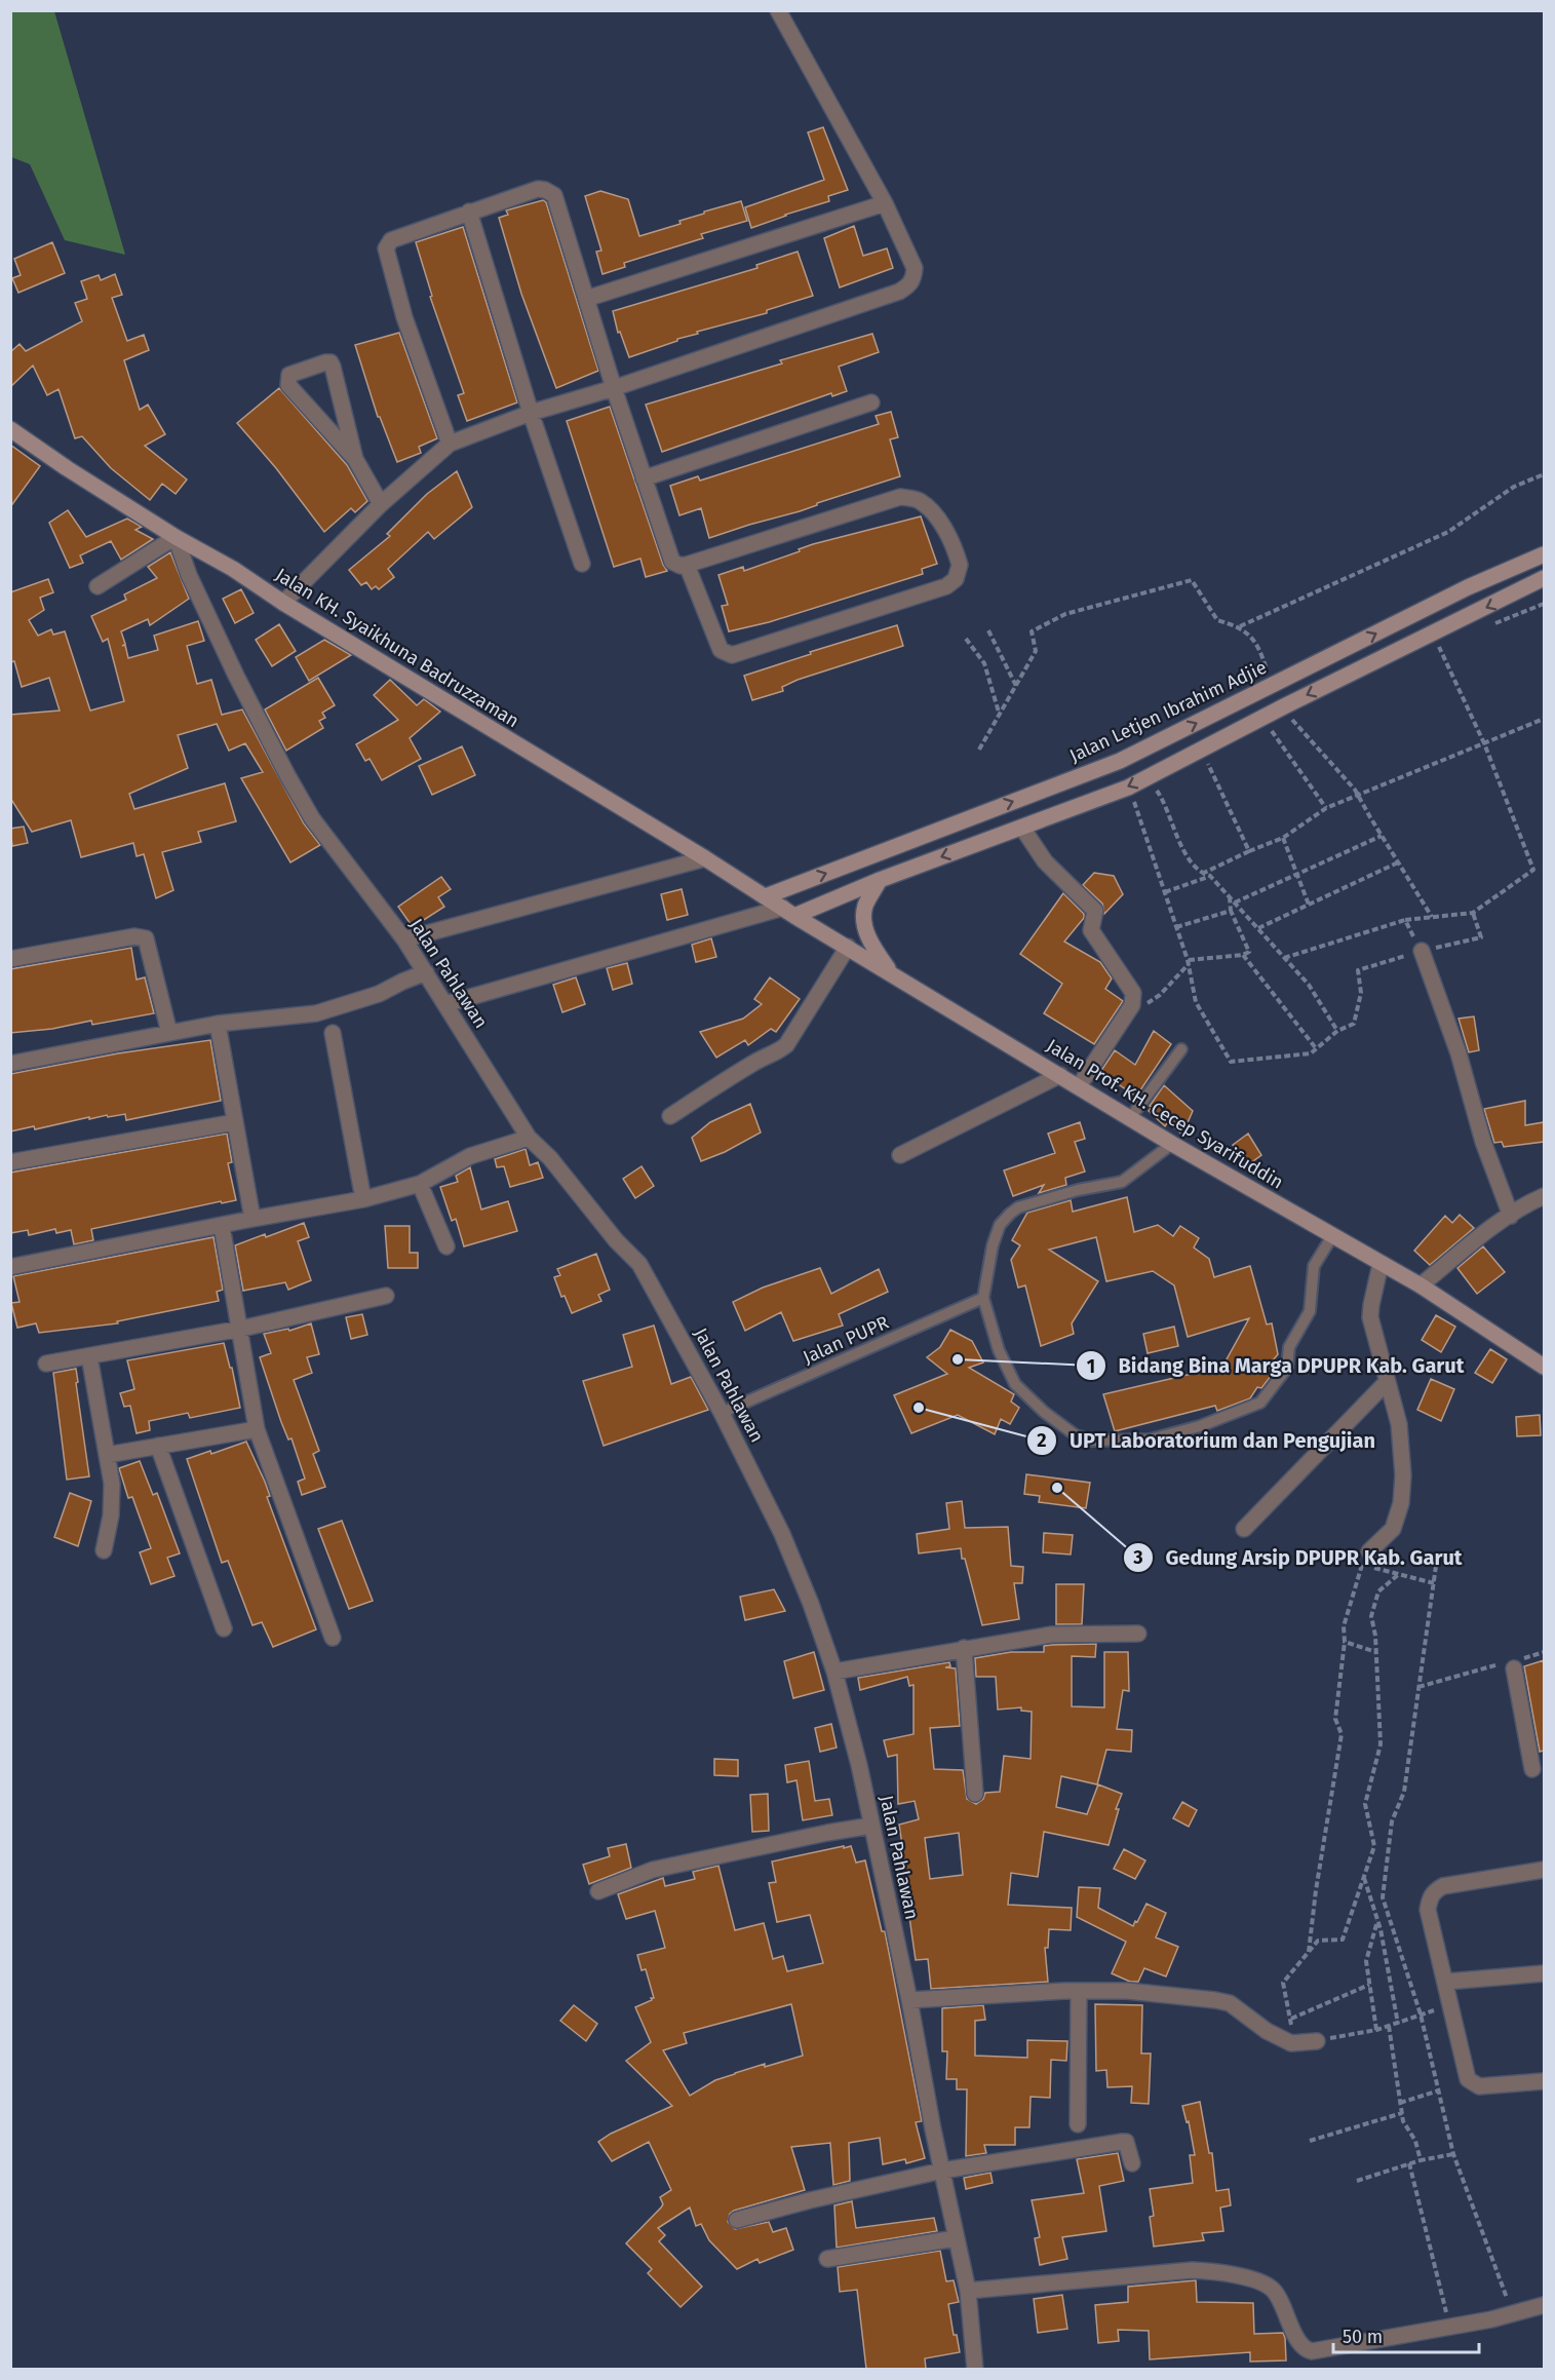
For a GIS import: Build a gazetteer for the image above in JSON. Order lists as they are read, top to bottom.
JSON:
{
  "streets": {
    "main road": ["Jalan KH. Syaikhuna Badruzzaman", "Jalan Letjen Ibrahim Adjie", "Jalan Prof. KH. Cecep Syarifuddin"],
    "street": ["Jalan Pahlawan"],
    "lane": ["Jalan PUPR"]
  },
  "crossings": [
    ["Jalan KH. Syaikhuna Badruzzaman", "Jalan Letjen Ibrahim Adjie"],
    ["Jalan KH. Syaikhuna Badruzzaman", "Jalan Pahlawan"],
    ["Jalan KH. Syaikhuna Badruzzaman", "Jalan Prof. KH. Cecep Syarifuddin"],
    ["Jalan Letjen Ibrahim Adjie", "Jalan Prof. KH. Cecep Syarifuddin"],
    ["Jalan Pahlawan", "Jalan PUPR"]
  ],
  "places": ["Bidang Bina Marga DPUPR Kab. Garut", "UPT Laboratorium dan Pengujian", "Gedung Arsip DPUPR Kab. Garut"],
  "scale_bar": "50 m"
}
